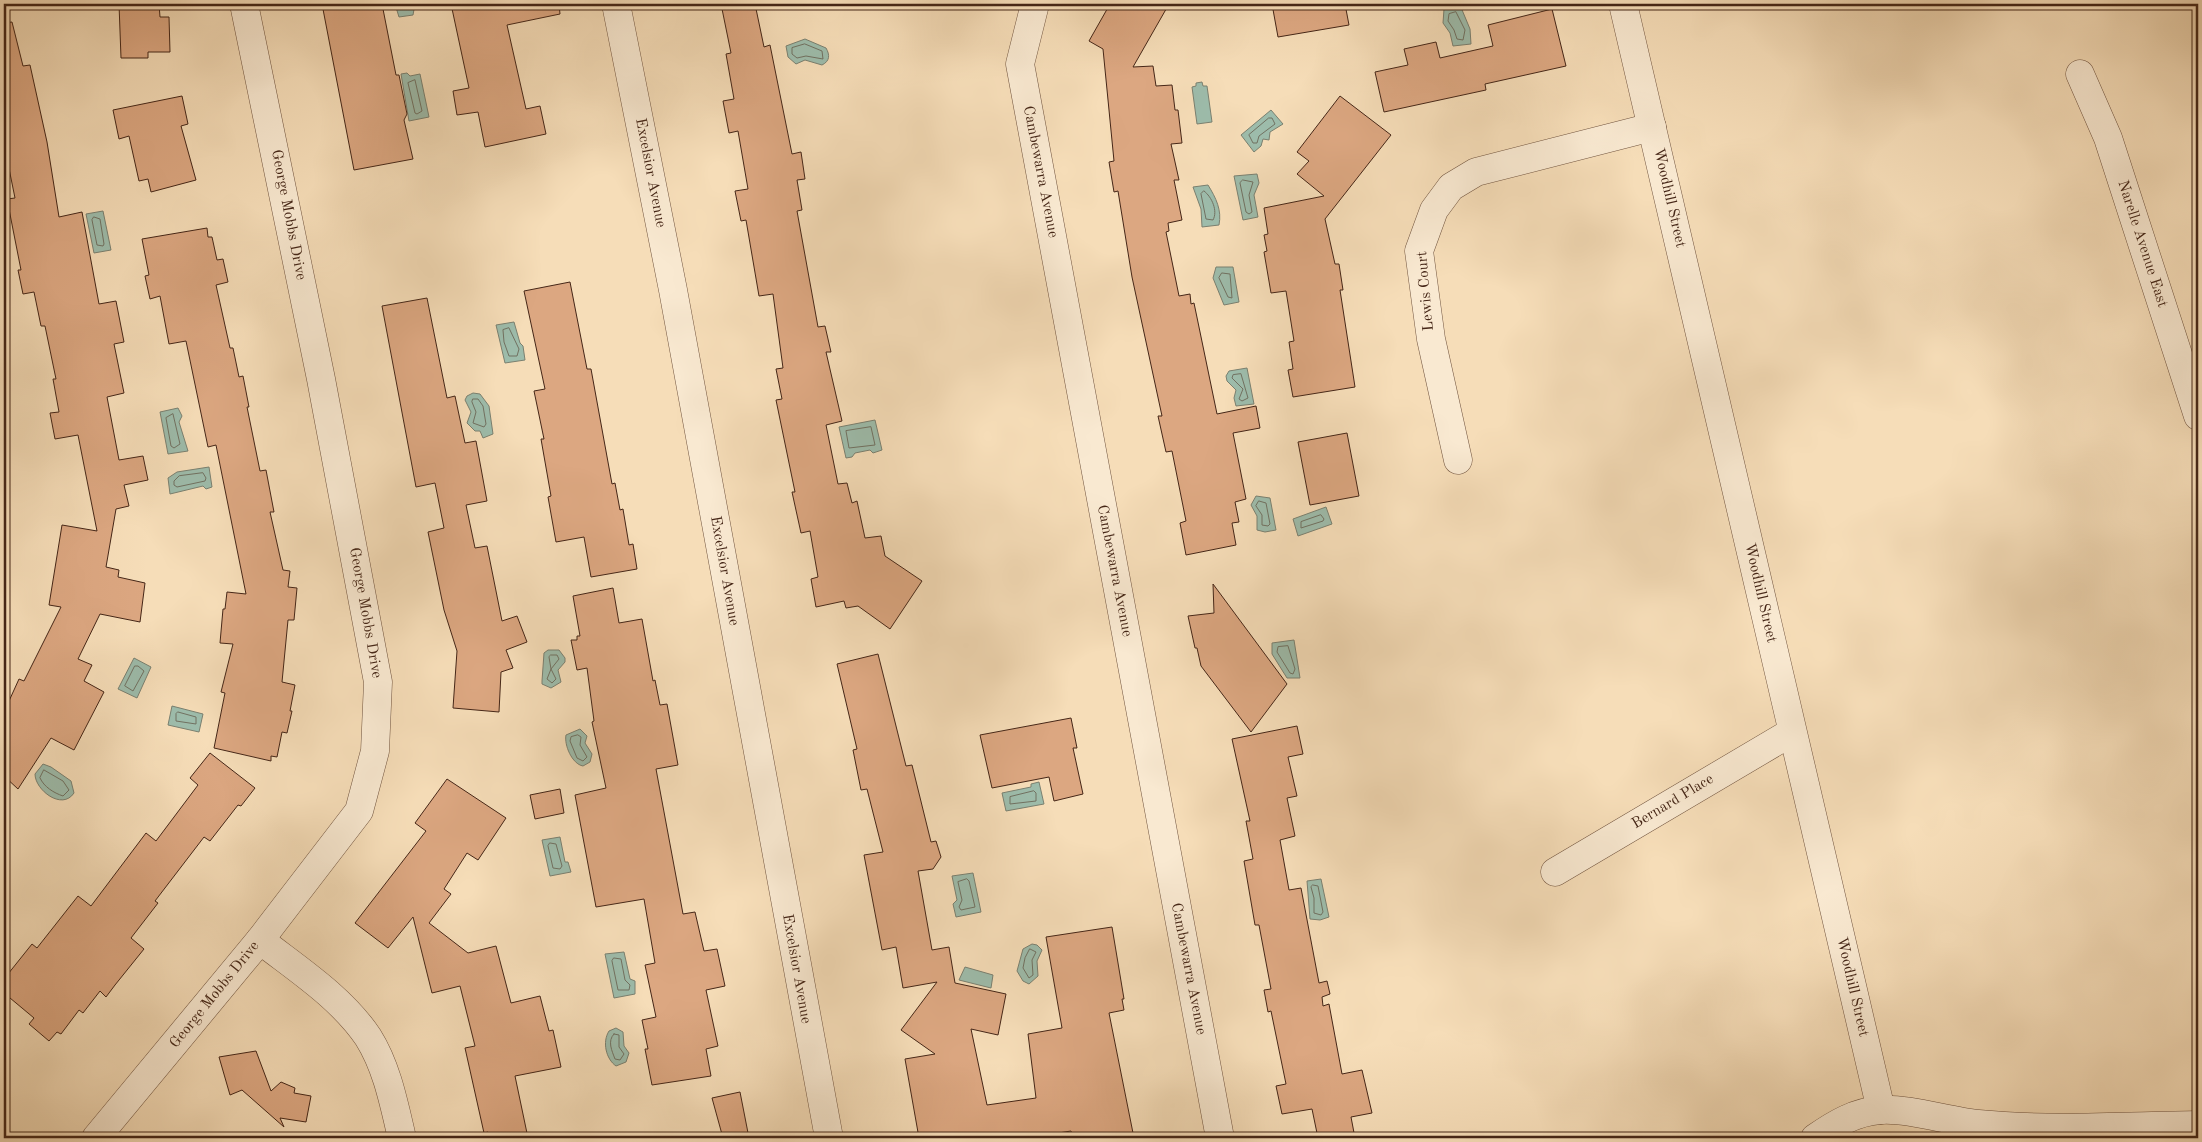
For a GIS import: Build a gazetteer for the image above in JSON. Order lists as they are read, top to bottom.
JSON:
{
  "streets": {
    "street": [
      "Cambewarra Avenue",
      "Excelsior Avenue",
      "Woodhill Street",
      "George Mobbs Drive",
      "Narelle Avenue East",
      "Lewis Court",
      "Bernard Place"
    ]
  },
  "crossings": [
    ["Woodhill Street", "Lewis Court"],
    ["Woodhill Street", "Bernard Place"]
  ]
}
